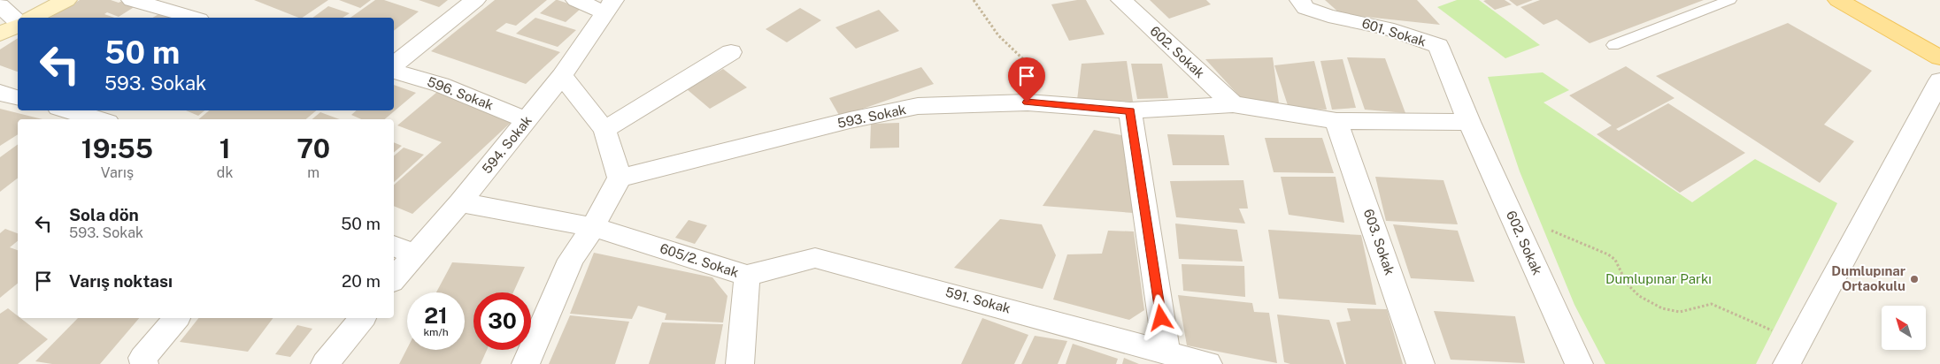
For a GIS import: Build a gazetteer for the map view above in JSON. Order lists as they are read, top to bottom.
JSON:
{
  "streets": {
    "street": [
      "601. Sokak",
      "602. Sokak",
      "596. Sokak",
      "593. Sokak",
      "594. Sokak",
      "603. Sokak",
      "605/2. Sokak",
      "591. Sokak"
    ]
  },
  "crossings": [
    ["601. Sokak", "602. Sokak"],
    ["601. Sokak", "593. Sokak"],
    ["602. Sokak", "593. Sokak"],
    ["596. Sokak", "594. Sokak"],
    ["593. Sokak", "603. Sokak"],
    ["594. Sokak", "605/2. Sokak"],
    ["605/2. Sokak", "591. Sokak"]
  ],
  "parks": ["Dumlupınar Parkı"],
  "places": ["Dumlupınar Ortaokulu"],
  "north": "top left",
  "page": {
    "turn": ["50 m", "593. Sokak"],
    "eta": [
      "19:55",
      "Varış",
      "1",
      "dk",
      "70",
      "m"
    ],
    "list": [
      {
        "name": "Sola dön",
        "note": "593. Sokak",
        "value": "50 m"
      },
      {
        "name": "Varış noktası",
        "value": "20 m"
      }
    ],
    "speed": "21 km/h",
    "limit": "30"
  }
}
